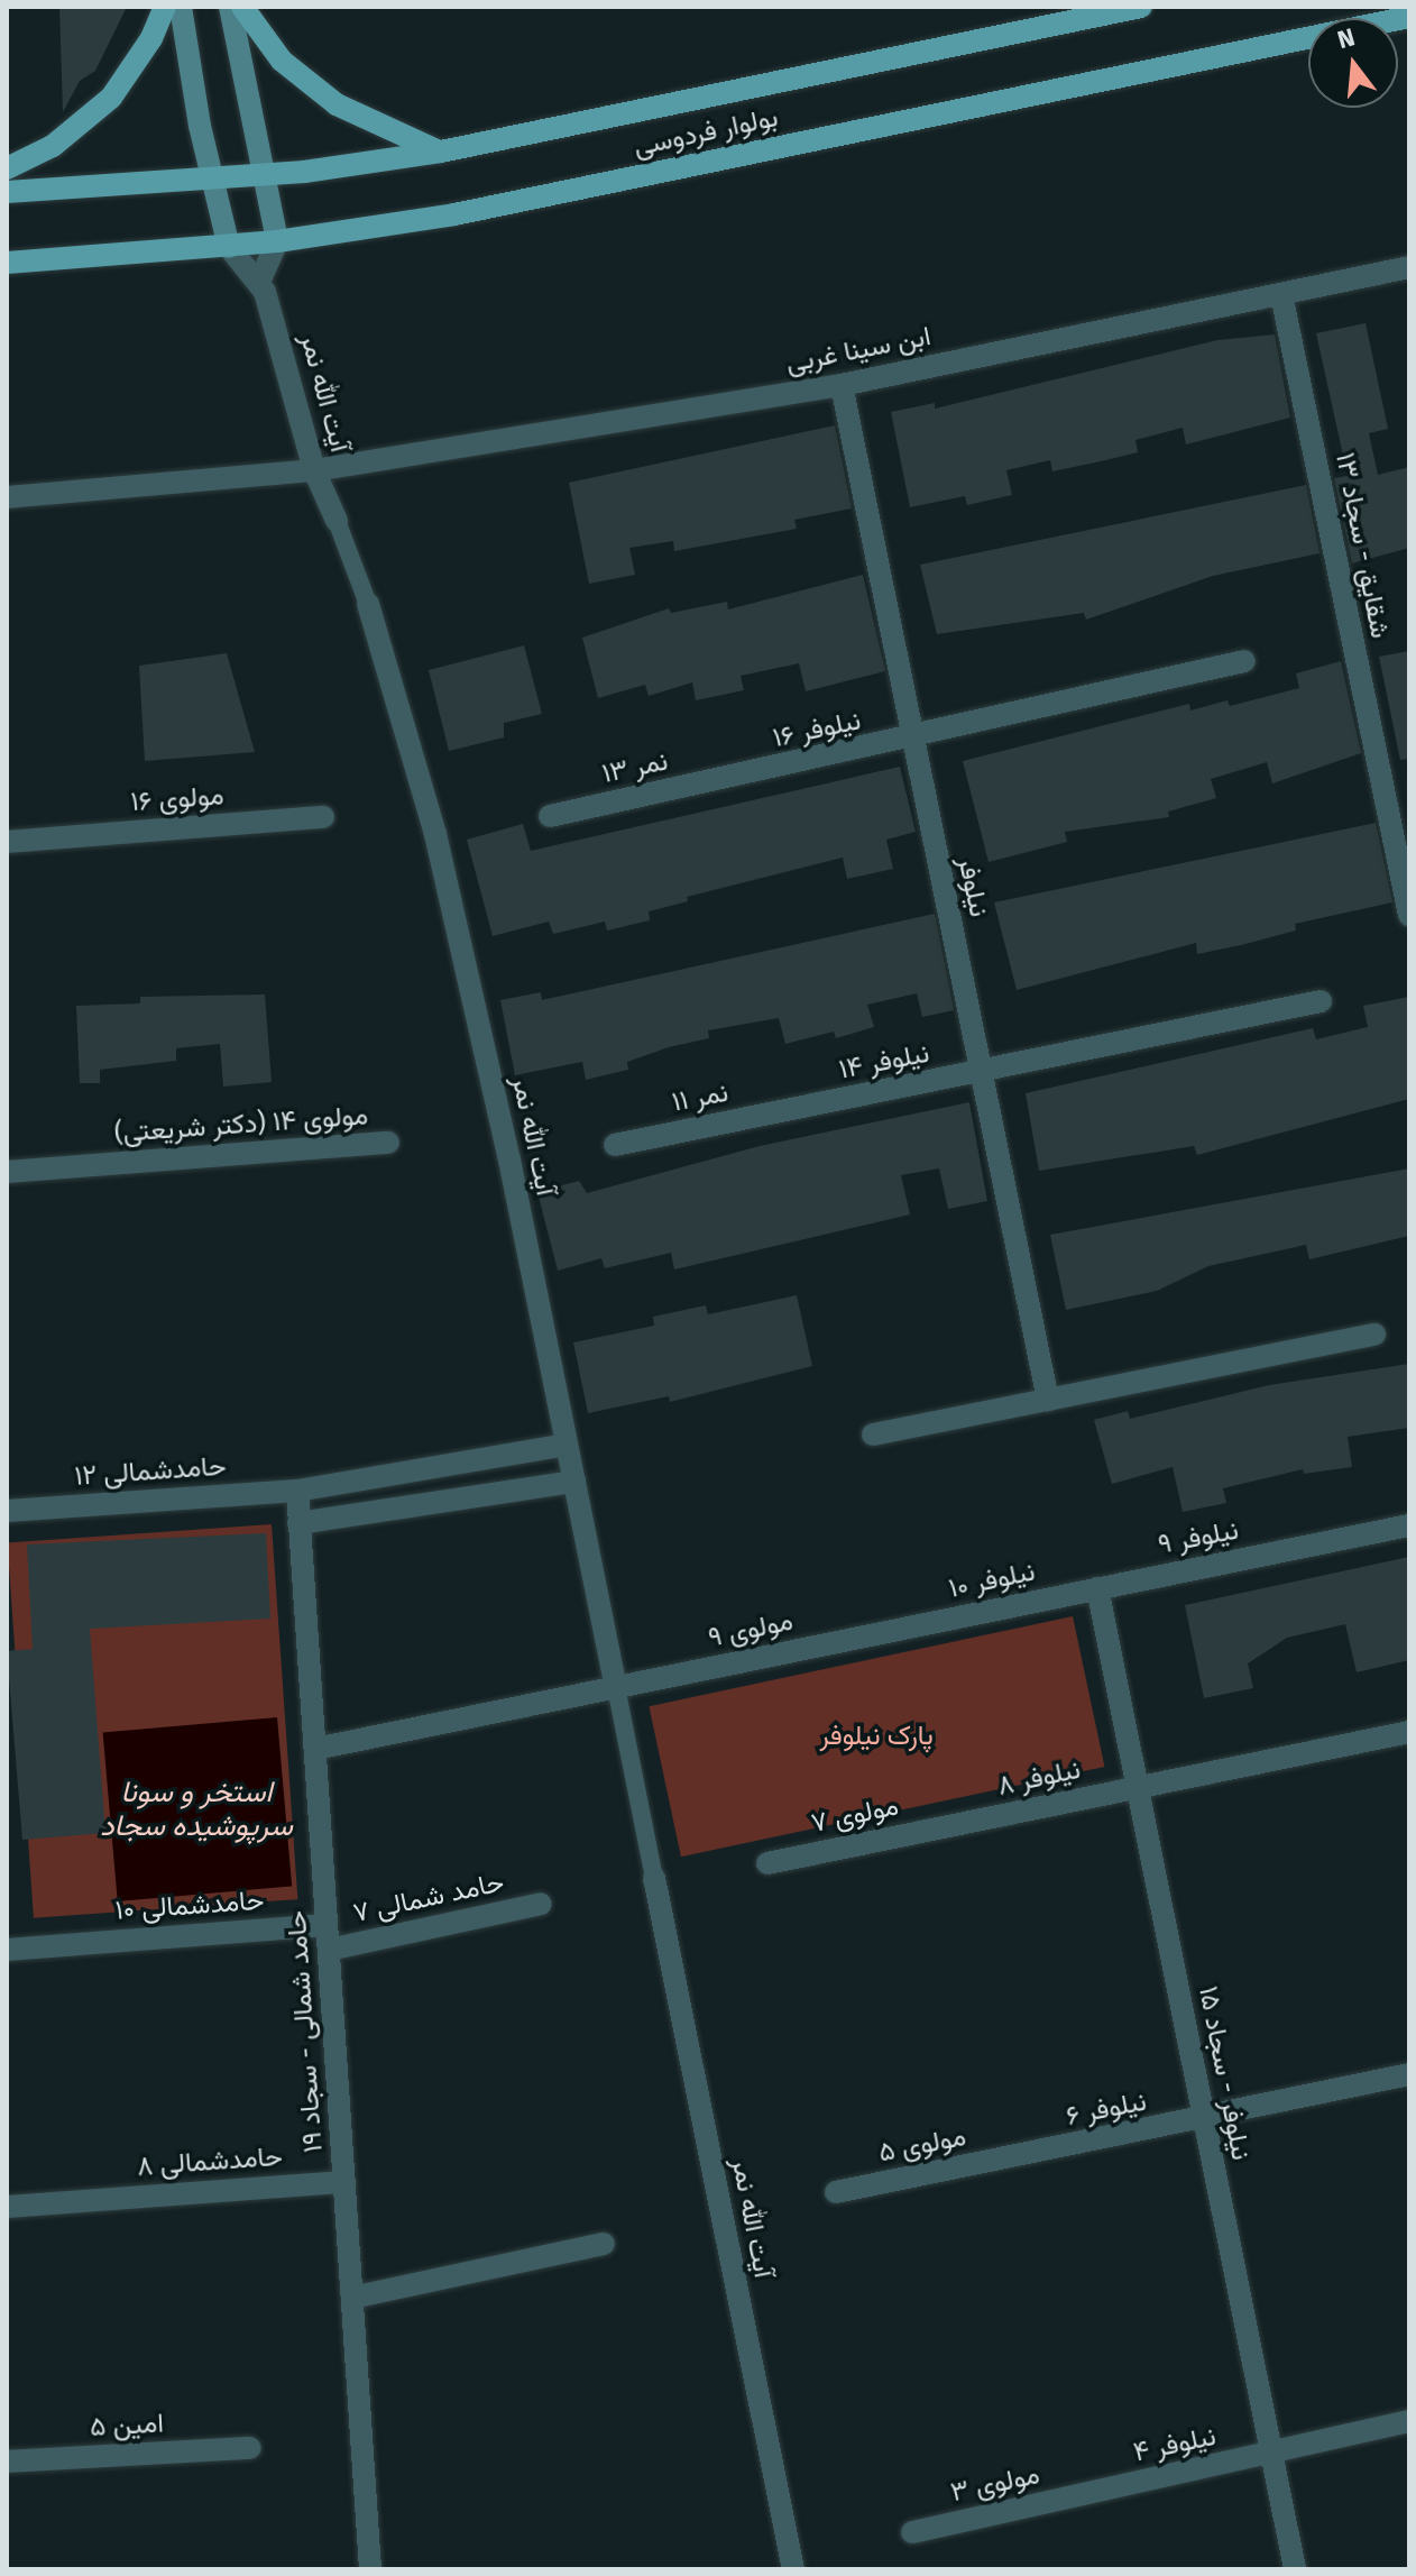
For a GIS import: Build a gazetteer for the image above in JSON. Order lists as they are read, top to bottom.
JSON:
{
  "streets": {
    "main road": ["بولوار فردوسی"],
    "street": [
      "ابن سینا غربی",
      "آیت الله نمر",
      "شقایق - سجاد ۱۳",
      "نیلوفر ۱۶",
      "نمر ۱۳",
      "مولوی ۱۶",
      "نیلوفر",
      "نیلوفر ۱۴",
      "نمر ۱۱",
      "مولوی ۱۴ (دکتر شریعتی)",
      "حامدشمالی ۱۲",
      "نیلوفر ۹",
      "نیلوفر ۱۰",
      "مولوی ۹",
      "نیلوفر ۸",
      "مولوی ۷",
      "حامد شمالی ۷",
      "حامدشمالی ۱۰",
      "حامد شمالی - سجاد ۱۹",
      "نیلوفر - سجاد ۱۵",
      "نیلوفر ۶",
      "مولوی ۵",
      "حامدشمالی ۸",
      "امین ۵",
      "نیلوفر ۴",
      "مولوی ۳"
    ]
  },
  "crossings": [
    ["بولوار فردوسی", "آیت الله نمر"],
    ["ابن سینا غربی", "آیت الله نمر"],
    ["ابن سینا غربی", "شقایق - سجاد ۱۳"],
    ["ابن سینا غربی", "نیلوفر"],
    ["آیت الله نمر", "حامدشمالی ۱۲"],
    ["آیت الله نمر", "مولوی ۹"],
    ["نیلوفر ۱۶", "نمر ۱۳"],
    ["نیلوفر ۱۶", "نیلوفر"],
    ["نیلوفر", "نیلوفر ۱۴"],
    ["نیلوفر ۱۴", "نمر ۱۱"],
    ["حامدشمالی ۱۲", "حامد شمالی - سجاد ۱۹"],
    ["نیلوفر ۹", "نیلوفر ۱۰"],
    ["نیلوفر ۹", "نیلوفر - سجاد ۱۵"],
    ["نیلوفر ۱۰", "مولوی ۹"],
    ["نیلوفر ۱۰", "نیلوفر - سجاد ۱۵"],
    ["مولوی ۹", "حامد شمالی - سجاد ۱۹"],
    ["نیلوفر ۸", "مولوی ۷"],
    ["نیلوفر ۸", "نیلوفر - سجاد ۱۵"],
    ["حامد شمالی ۷", "حامد شمالی - سجاد ۱۹"],
    ["حامدشمالی ۱۰", "حامد شمالی - سجاد ۱۹"],
    ["حامد شمالی - سجاد ۱۹", "حامدشمالی ۸"],
    ["نیلوفر - سجاد ۱۵", "نیلوفر ۶"],
    ["نیلوفر - سجاد ۱۵", "نیلوفر ۴"],
    ["نیلوفر ۶", "مولوی ۵"],
    ["نیلوفر ۴", "مولوی ۳"]
  ],
  "water": ["استخر و سونا سرپوشیده سجاد"],
  "parks": ["پارک نیلوفر"],
  "north": "top"
}
